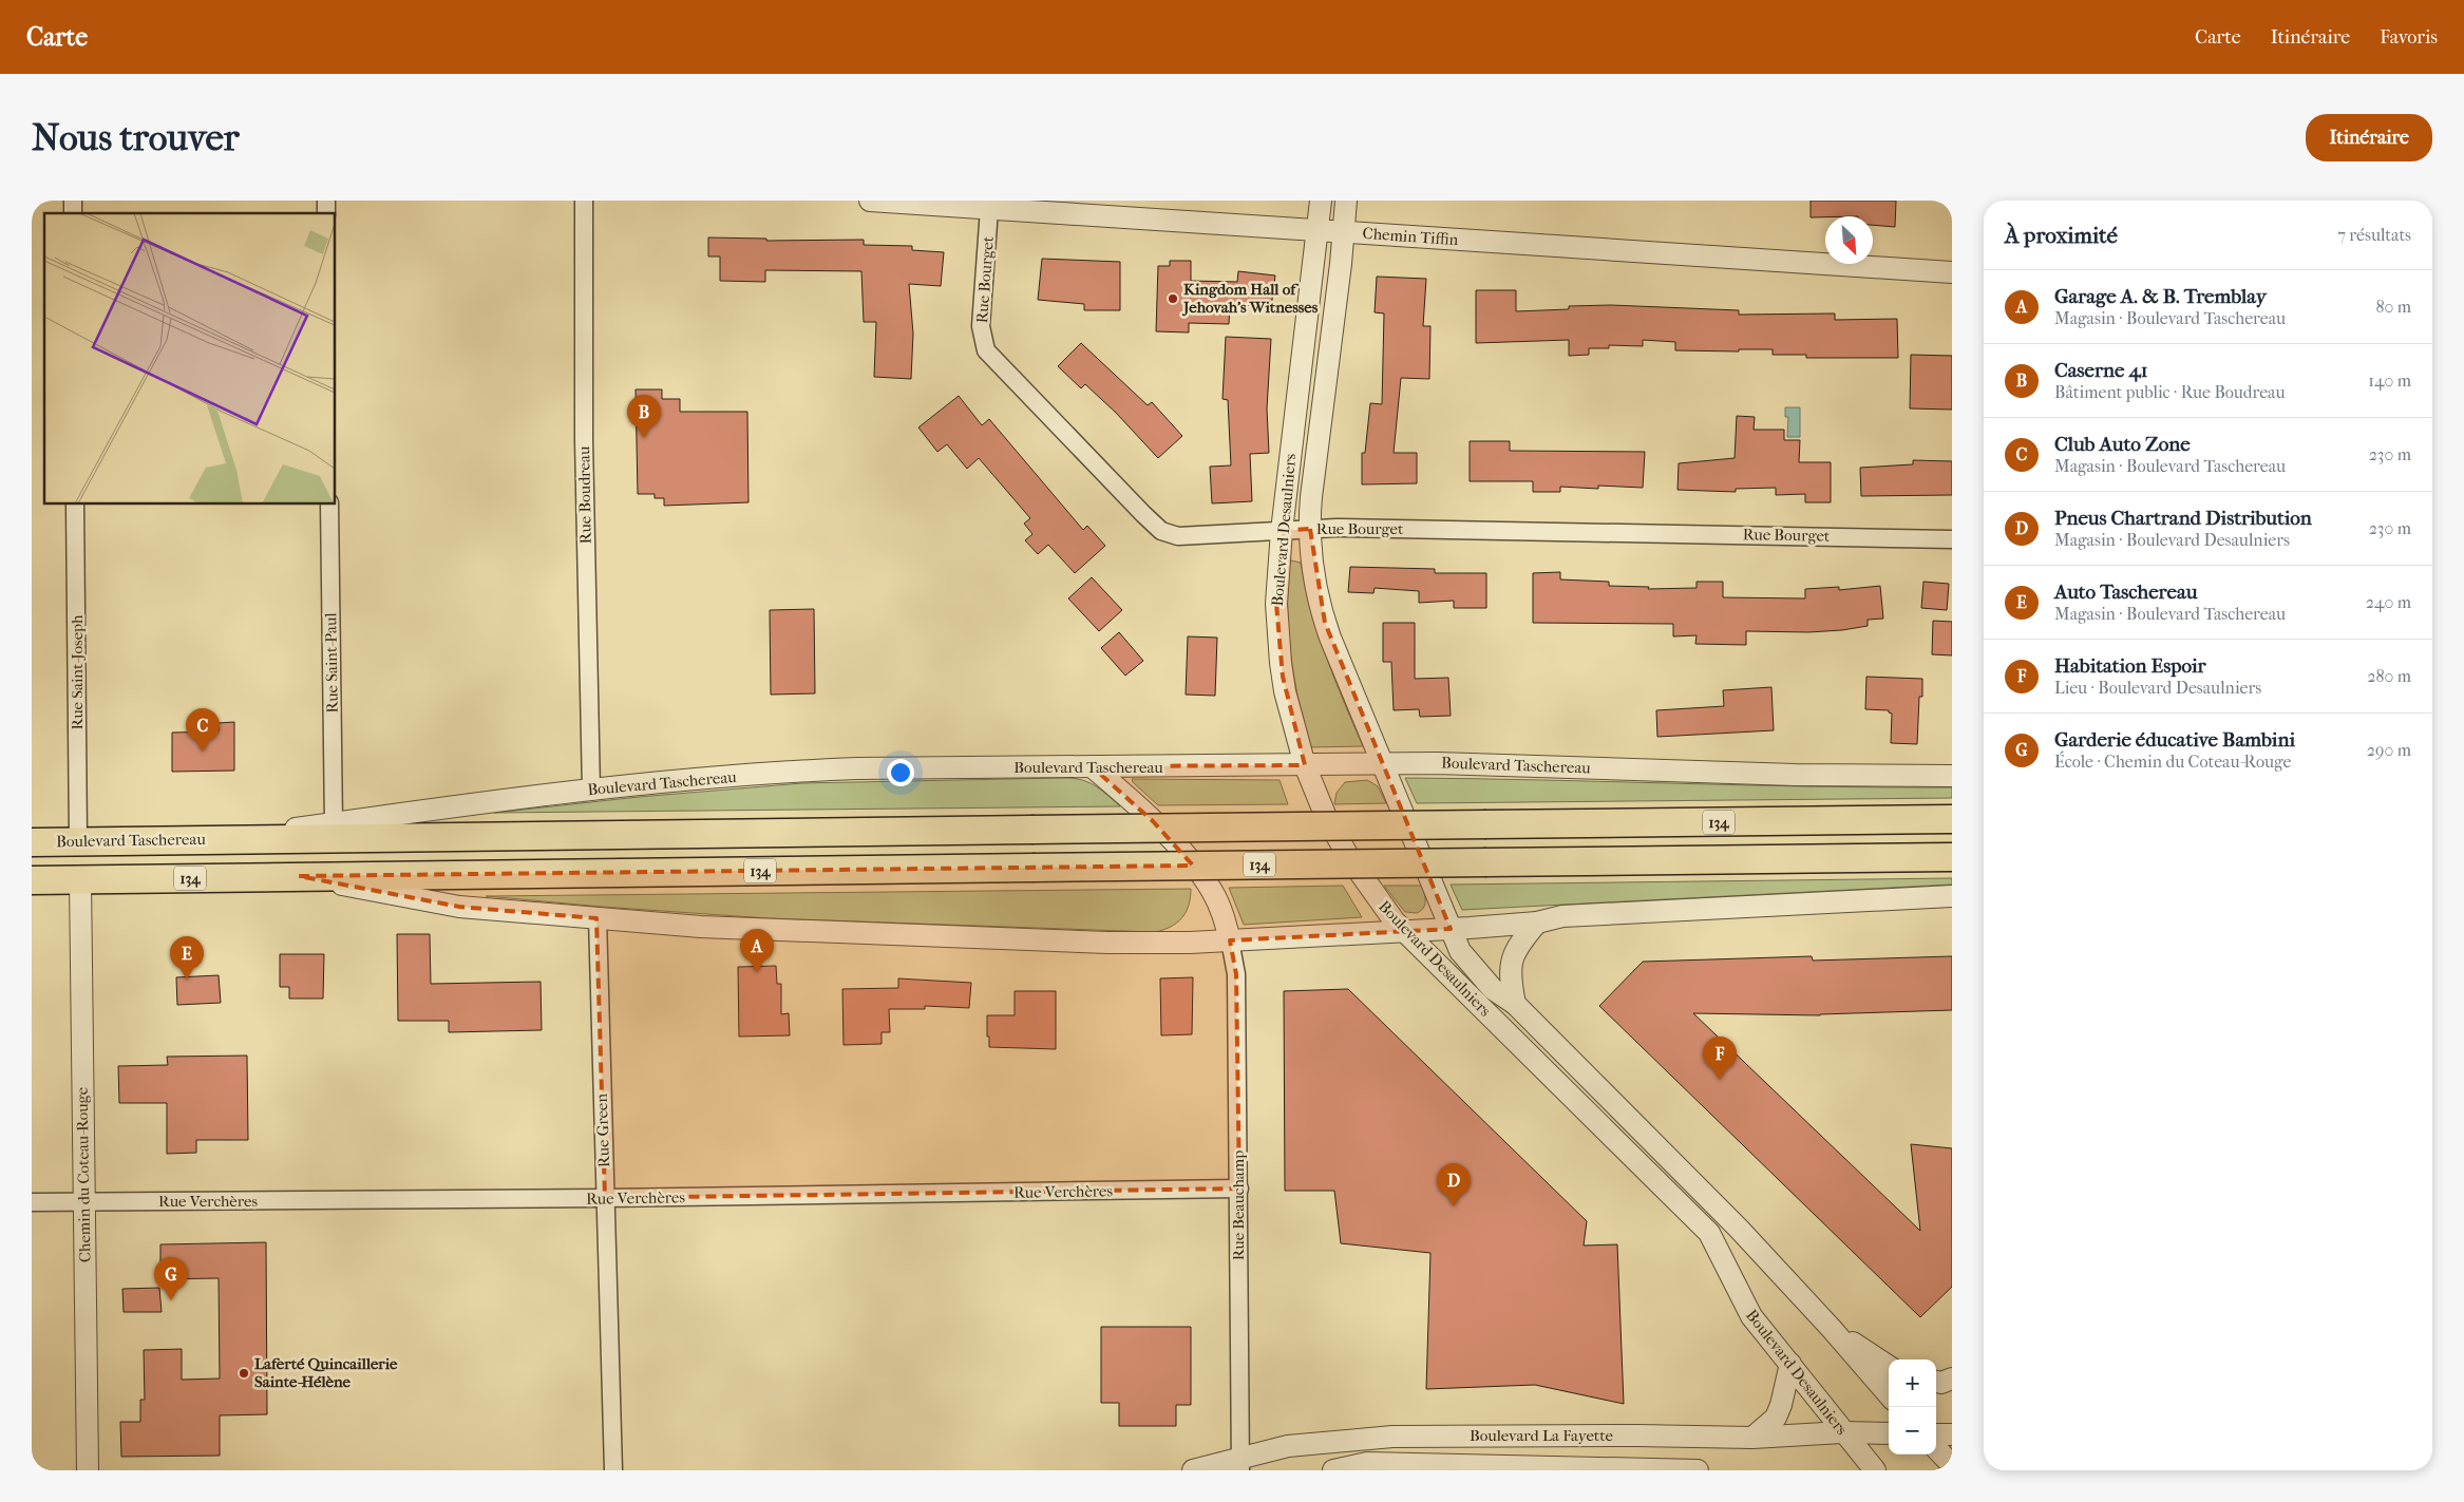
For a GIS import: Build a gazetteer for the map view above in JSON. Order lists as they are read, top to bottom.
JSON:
{
  "streets": {
    "highway": ["Boulevard Taschereau", "134"],
    "street": [
      "Chemin Tiffin",
      "Rue Bourget",
      "Rue Boudreau",
      "Boulevard Desaulniers",
      "Rue Saint-Paul",
      "Rue Saint-Joseph",
      "Rue Green",
      "Chemin du Coteau-Rouge",
      "Rue Verchères",
      "Rue Beauchamp",
      "Boulevard La Fayette"
    ]
  },
  "crossings": [
    ["Chemin Tiffin", "Rue Bourget"],
    ["Chemin Tiffin", "Boulevard Desaulniers"],
    ["Rue Bourget", "Boulevard Desaulniers"],
    ["Rue Boudreau", "Boulevard Taschereau"],
    ["Boulevard Desaulniers", "Boulevard Taschereau"],
    ["Boulevard Desaulniers", "Boulevard La Fayette"],
    ["Rue Saint-Paul", "Boulevard Taschereau"],
    ["Rue Saint-Joseph", "Boulevard Taschereau"],
    ["134", "Chemin du Coteau-Rouge"],
    ["Rue Green", "Rue Verchères"],
    ["Chemin du Coteau-Rouge", "Rue Verchères"],
    ["Rue Verchères", "Rue Beauchamp"],
    ["Rue Beauchamp", "Boulevard La Fayette"]
  ],
  "places": ["Kingdom Hall of Jehovah's Witnesses", "Laferté Quincaillerie Sainte-Hélène"],
  "north": "bottom right",
  "page": {
    "header": "Carte",
    "nav": ["Carte", "Itinéraire", "Favoris"],
    "buttons": "Itinéraire",
    "title": "Nous trouver",
    "heading": ["À proximité", "7 résultats"],
    "list": [
      {
        "mark": "A",
        "name": "Garage A. & B. Tremblay",
        "note": "Magasin · Boulevard Taschereau",
        "value": "80 m"
      },
      {
        "mark": "B",
        "name": "Caserne 41",
        "note": "Bâtiment public · Rue Boudreau",
        "value": "140 m"
      },
      {
        "mark": "C",
        "name": "Club Auto Zone",
        "note": "Magasin · Boulevard Taschereau",
        "value": "230 m"
      },
      {
        "mark": "D",
        "name": "Pneus Chartrand Distribution",
        "note": "Magasin · Boulevard Desaulniers",
        "value": "230 m"
      },
      {
        "mark": "E",
        "name": "Auto Taschereau",
        "note": "Magasin · Boulevard Taschereau",
        "value": "240 m"
      },
      {
        "mark": "F",
        "name": "Habitation Espoir",
        "note": "Lieu · Boulevard Desaulniers",
        "value": "280 m"
      },
      {
        "mark": "G",
        "name": "Garderie éducative Bambini",
        "note": "École · Chemin du Coteau-Rouge",
        "value": "290 m"
      }
    ],
    "pins": [
      "B",
      "C",
      "A",
      "E",
      "F",
      "D",
      "G"
    ],
    "map_buttons": ["+", "−"]
  }
}
